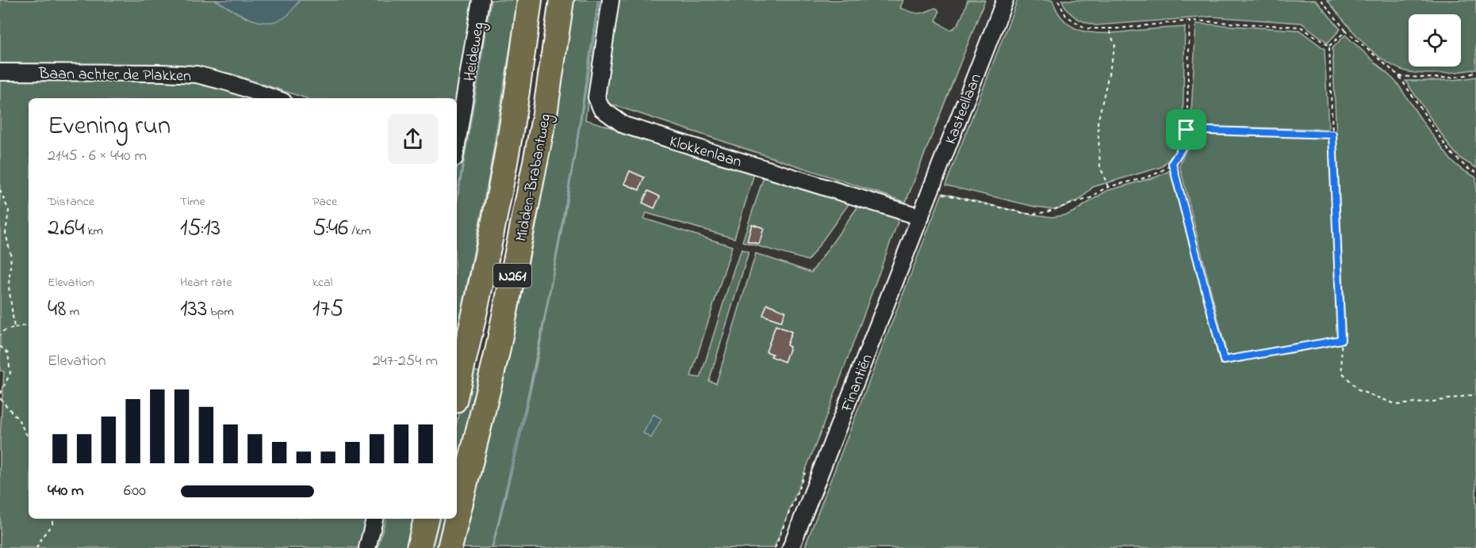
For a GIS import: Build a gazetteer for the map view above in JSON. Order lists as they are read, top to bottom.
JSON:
{
  "streets": {
    "highway": ["Midden-Brabantweg", "N261"],
    "street": [
      "Heideweg",
      "Baan achter de Plakken",
      "Kasteellaan",
      "Klokkenlaan",
      "Finantiën"
    ]
  },
  "crossings": [
    ["Kasteellaan", "Klokkenlaan"],
    ["Kasteellaan", "Finantiën"],
    ["Klokkenlaan", "Finantiën"]
  ],
  "page": {
    "heading": ["Evening run", "21:45 · 6 × 440 m"],
    "stats": [
      ["Distance", "2.64 km"],
      ["Time", "15:13"],
      ["Pace", "5:46 /km"],
      ["Elevation", "48 m"],
      ["Heart rate", "133 bpm"],
      ["kcal", "175"]
    ],
    "chart": ["Elevation", "247–254 m"],
    "list": [
      {
        "name": "440 m",
        "note": "6:00"
      }
    ]
  }
}
